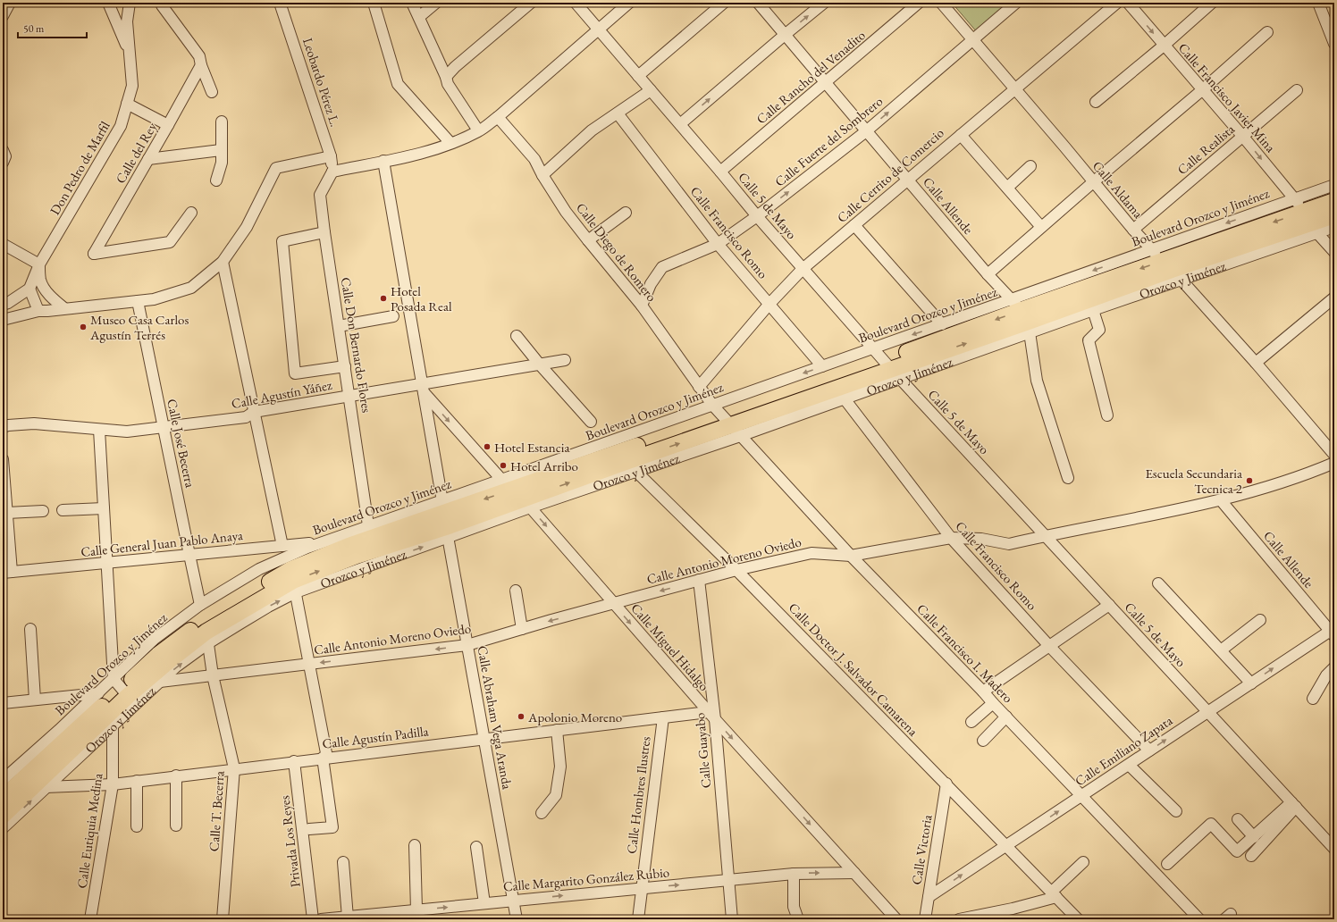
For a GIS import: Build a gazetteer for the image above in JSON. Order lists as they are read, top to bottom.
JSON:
{
  "streets": {
    "highway": ["Orozco y Jiménez"],
    "street": [
      "Calle Rancho del Venadito",
      "Leobardo Pérez L.",
      "Calle Francisco Javier Mina",
      "Calle Fuerte del Sombrero",
      "Calle Realista",
      "Calle del Rey",
      "Don Pedro de Marfil",
      "Calle Cerrito de Comercio",
      "Calle Aldama",
      "Calle 5 de Mayo",
      "Calle Allende",
      "Boulevard Orozco y Jiménez",
      "Calle Francisco Romo",
      "Calle Diego de Romero",
      "Calle Don Bernardo Flores",
      "Calle Agustín Yáñez",
      "Calle José Becerra",
      "Calle General Juan Pablo Anaya",
      "Calle Antonio Moreno Oviedo",
      "Calle Miguel Hidalgo",
      "Calle Francisco I. Madero",
      "Calle Doctor J. Salvador Camarena",
      "Calle Abraham Vega Aranda",
      "Calle Agustín Padilla",
      "Calle Guayabo",
      "Calle Emiliano Zapata",
      "Calle Hombres Ilustres",
      "Calle T. Becerra",
      "Calle Eutiquia Medina",
      "Privada Los Reyes",
      "Calle Victoria",
      "Calle Margarito González Rubio"
    ]
  },
  "crossings": [
    ["Calle Rancho del Venadito", "Calle 5 de Mayo"],
    ["Calle Rancho del Venadito", "Calle Allende"],
    ["Leobardo Pérez L.", "Calle Don Bernardo Flores"],
    ["Calle Francisco Javier Mina", "Calle Realista"],
    ["Calle Francisco Javier Mina", "Boulevard Orozco y Jiménez"],
    ["Calle Francisco Javier Mina", "Orozco y Jiménez"],
    ["Calle Fuerte del Sombrero", "Calle Aldama"],
    ["Calle Fuerte del Sombrero", "Calle 5 de Mayo"],
    ["Calle Fuerte del Sombrero", "Calle Allende"],
    ["Calle Fuerte del Sombrero", "Calle Francisco Romo"],
    ["Calle Fuerte del Sombrero", "Calle Diego de Romero"],
    ["Calle Realista", "Calle Aldama"],
    ["Calle Cerrito de Comercio", "Calle Aldama"],
    ["Calle Cerrito de Comercio", "Calle 5 de Mayo"],
    ["Calle Cerrito de Comercio", "Calle Allende"],
    ["Calle Cerrito de Comercio", "Calle Francisco Romo"],
    ["Calle Cerrito de Comercio", "Calle Diego de Romero"],
    ["Calle Aldama", "Boulevard Orozco y Jiménez"],
    ["Calle Aldama", "Orozco y Jiménez"],
    ["Calle 5 de Mayo", "Boulevard Orozco y Jiménez"],
    ["Calle 5 de Mayo", "Orozco y Jiménez"],
    ["Calle 5 de Mayo", "Calle Antonio Moreno Oviedo"],
    ["Calle 5 de Mayo", "Calle Emiliano Zapata"],
    ["Calle Allende", "Boulevard Orozco y Jiménez"],
    ["Calle Allende", "Orozco y Jiménez"],
    ["Calle Allende", "Calle Antonio Moreno Oviedo"],
    ["Calle Allende", "Calle Emiliano Zapata"],
    ["Boulevard Orozco y Jiménez", "Calle Francisco Romo"],
    ["Boulevard Orozco y Jiménez", "Calle Diego de Romero"],
    ["Boulevard Orozco y Jiménez", "Orozco y Jiménez"],
    ["Boulevard Orozco y Jiménez", "Calle Don Bernardo Flores"],
    ["Boulevard Orozco y Jiménez", "Calle José Becerra"],
    ["Boulevard Orozco y Jiménez", "Calle General Juan Pablo Anaya"],
    ["Boulevard Orozco y Jiménez", "Calle Miguel Hidalgo"],
    ["Boulevard Orozco y Jiménez", "Calle Francisco I. Madero"],
    ["Boulevard Orozco y Jiménez", "Calle Doctor J. Salvador Camarena"],
    ["Boulevard Orozco y Jiménez", "Calle Abraham Vega Aranda"],
    ["Calle Francisco Romo", "Orozco y Jiménez"],
    ["Calle Francisco Romo", "Calle Antonio Moreno Oviedo"],
    ["Calle Francisco Romo", "Calle Emiliano Zapata"],
    ["Calle Diego de Romero", "Orozco y Jiménez"],
    ["Calle Diego de Romero", "Calle Francisco I. Madero"],
    ["Orozco y Jiménez", "Calle Antonio Moreno Oviedo"],
    ["Orozco y Jiménez", "Calle Miguel Hidalgo"],
    ["Orozco y Jiménez", "Calle Francisco I. Madero"],
    ["Orozco y Jiménez", "Calle Doctor J. Salvador Camarena"],
    ["Orozco y Jiménez", "Calle Abraham Vega Aranda"],
    ["Orozco y Jiménez", "Calle Agustín Padilla"],
    ["Orozco y Jiménez", "Calle T. Becerra"],
    ["Orozco y Jiménez", "Calle Eutiquia Medina"],
    ["Calle Don Bernardo Flores", "Calle Agustín Yáñez"],
    ["Calle Agustín Yáñez", "Calle José Becerra"],
    ["Calle Agustín Yáñez", "Calle Miguel Hidalgo"],
    ["Calle Agustín Yáñez", "Calle Abraham Vega Aranda"],
    ["Calle José Becerra", "Calle General Juan Pablo Anaya"],
    ["Calle Antonio Moreno Oviedo", "Calle Miguel Hidalgo"],
    ["Calle Antonio Moreno Oviedo", "Calle Francisco I. Madero"],
    ["Calle Antonio Moreno Oviedo", "Calle Doctor J. Salvador Camarena"],
    ["Calle Antonio Moreno Oviedo", "Calle Abraham Vega Aranda"],
    ["Calle Antonio Moreno Oviedo", "Calle Guayabo"],
    ["Calle Antonio Moreno Oviedo", "Calle T. Becerra"],
    ["Calle Miguel Hidalgo", "Calle Abraham Vega Aranda"],
    ["Calle Miguel Hidalgo", "Calle Agustín Padilla"],
    ["Calle Miguel Hidalgo", "Calle Guayabo"],
    ["Calle Miguel Hidalgo", "Calle Margarito González Rubio"],
    ["Calle Francisco I. Madero", "Calle Emiliano Zapata"],
    ["Calle Doctor J. Salvador Camarena", "Calle Emiliano Zapata"],
    ["Calle Doctor J. Salvador Camarena", "Calle Victoria"],
    ["Calle Abraham Vega Aranda", "Calle Agustín Padilla"],
    ["Calle Abraham Vega Aranda", "Calle Margarito González Rubio"],
    ["Calle Agustín Padilla", "Calle Guayabo"],
    ["Calle Agustín Padilla", "Calle Hombres Ilustres"],
    ["Calle Agustín Padilla", "Calle T. Becerra"],
    ["Calle Agustín Padilla", "Calle Eutiquia Medina"],
    ["Calle Agustín Padilla", "Privada Los Reyes"],
    ["Calle Guayabo", "Calle Margarito González Rubio"],
    ["Calle Emiliano Zapata", "Calle Victoria"],
    ["Calle Hombres Ilustres", "Calle Margarito González Rubio"]
  ],
  "one_way": [
    "Calle Francisco Javier Mina",
    "Calle Fuerte del Sombrero",
    "Boulevard Orozco y Jiménez",
    "Calle Miguel Hidalgo",
    "Calle Margarito González Rubio"
  ],
  "places": [
    "Hotel Posada Real",
    "Museo Casa Carlos Agustín Terrés",
    "Hotel Estancia",
    "Hotel Arribo",
    "Escuela Secundaria Tecnica 2",
    "Apolonio Moreno"
  ],
  "scale_bar": "50 m"
}
